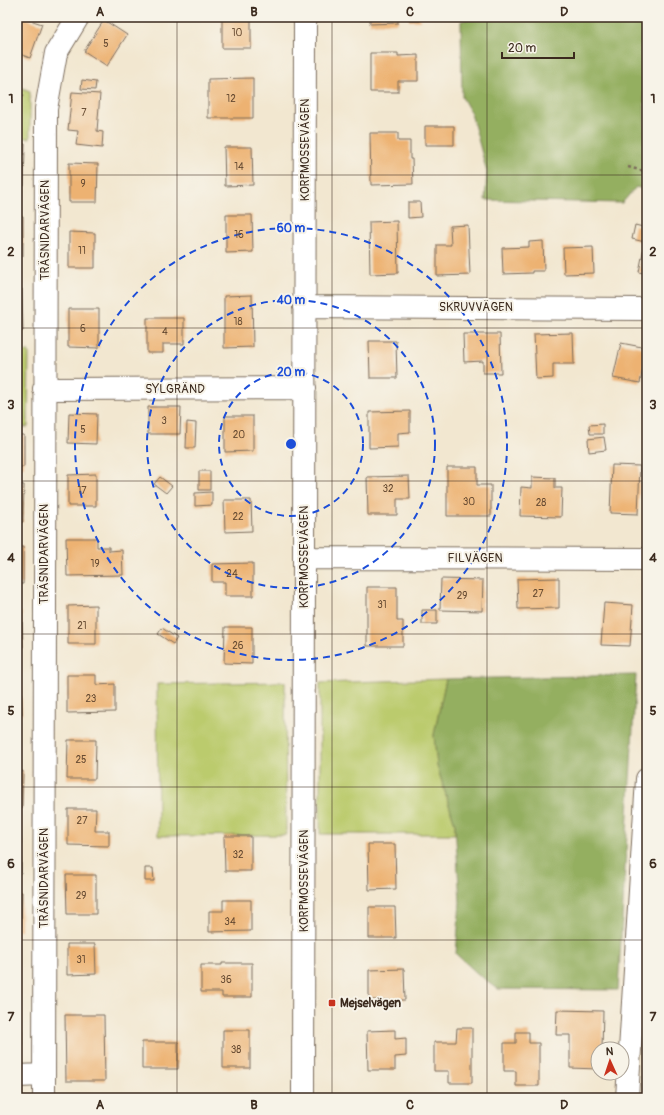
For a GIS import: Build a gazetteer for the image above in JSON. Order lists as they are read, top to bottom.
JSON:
{
  "streets": {
    "street": [
      "KORPMOSSEVÄGEN",
      "TRÄSNIDARVÄGEN",
      "SKRUVVÄGEN",
      "SYLGRÄND",
      "FILVÄGEN"
    ]
  },
  "crossings": [
    ["KORPMOSSEVÄGEN", "SKRUVVÄGEN"],
    ["KORPMOSSEVÄGEN", "SYLGRÄND"],
    ["KORPMOSSEVÄGEN", "FILVÄGEN"],
    ["TRÄSNIDARVÄGEN", "SYLGRÄND"]
  ],
  "places": {
    "transit": ["Mejselvägen"]
  },
  "house_numbers": [
    "10",
    "5",
    "12",
    "7",
    "14",
    "9",
    "16",
    "11",
    "18",
    "6",
    "4",
    "3",
    "5",
    "20",
    "32",
    "17",
    "30",
    "28",
    "22",
    "19",
    "24",
    "27",
    "29",
    "31",
    "21",
    "26",
    "23",
    "25",
    "27",
    "32",
    "29",
    "34",
    "31",
    "36",
    "38"
  ],
  "scale_bar": "20 m",
  "north": "top",
  "grid": {
    "columns": [
      "A",
      "B",
      "C",
      "D"
    ],
    "rows": [
      "1",
      "2",
      "3",
      "4",
      "5",
      "6",
      "7"
    ]
  },
  "rings": ["60 m", "40 m", "20 m"]
}
